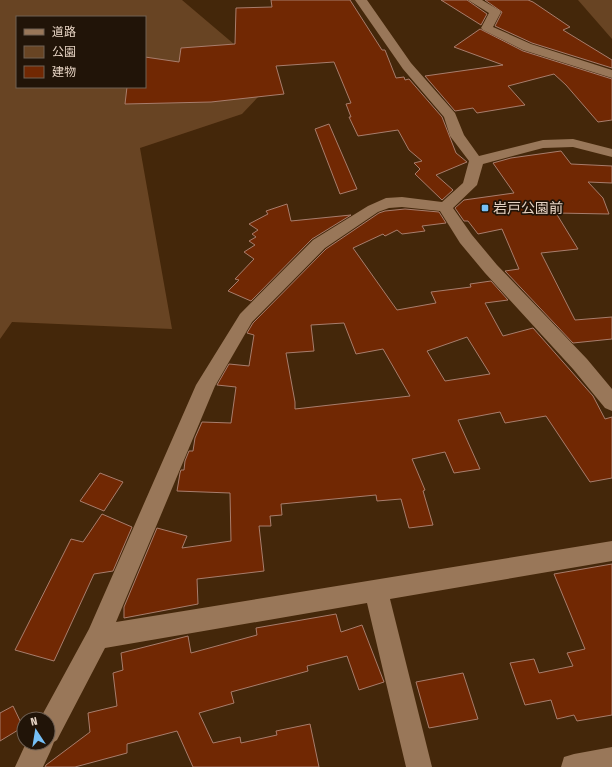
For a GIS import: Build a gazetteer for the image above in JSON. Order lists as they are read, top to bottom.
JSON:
{
  "places": {
    "transit": ["岩戸公園前"]
  },
  "legend": ["道路", "公園", "建物"],
  "north": "top"
}
